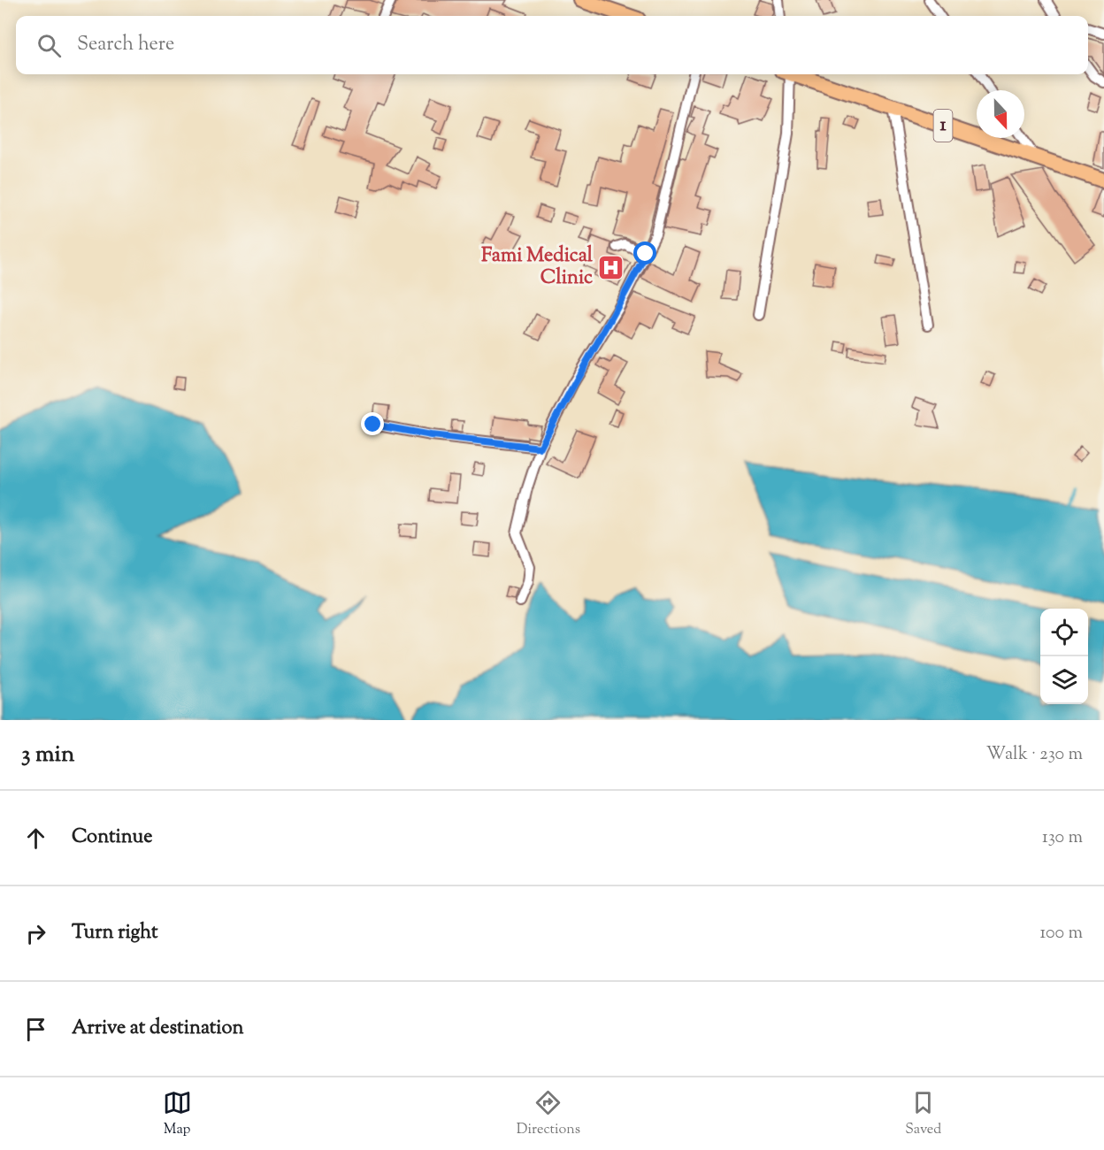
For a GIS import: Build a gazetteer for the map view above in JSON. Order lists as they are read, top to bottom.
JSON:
{
  "streets": {
    "main road": ["1"]
  },
  "places": {
    "hospital": ["Fami Medical Clinic"]
  },
  "north": "bottom",
  "page": {
    "search": "Search here",
    "heading": ["3 min", "Walk · 230 m"],
    "list": [
      ["Continue", "130 m"],
      ["Turn right", "100 m"],
      "Arrive at destination"
    ],
    "nav": ["Map", "Directions", "Saved"]
  }
}
